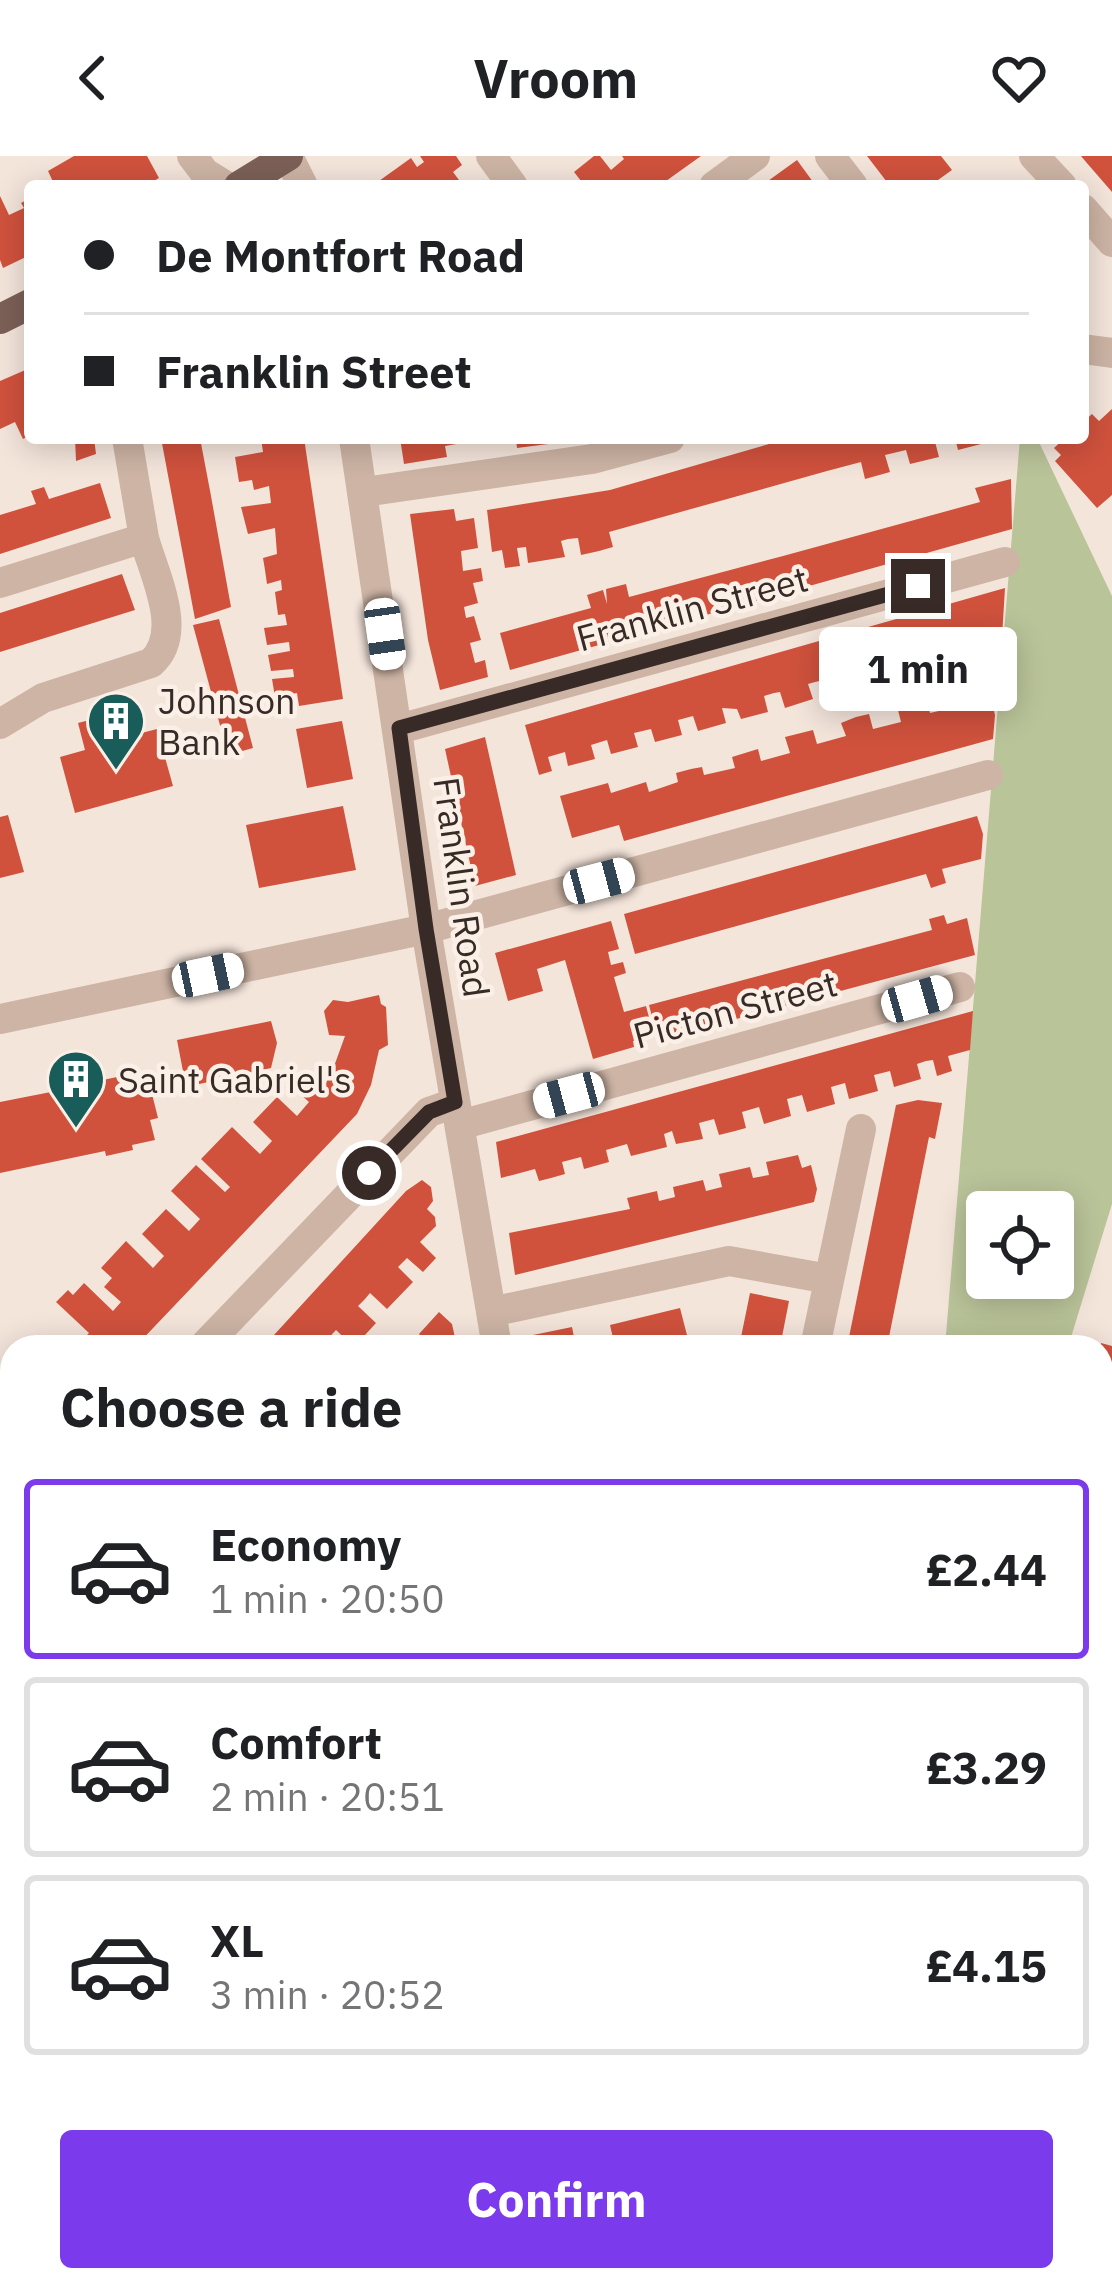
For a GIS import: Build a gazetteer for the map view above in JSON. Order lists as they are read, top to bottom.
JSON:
{
  "streets": {
    "street": ["Franklin Street", "Franklin Road", "Picton Street"]
  },
  "crossings": [
    ["Franklin Street", "Franklin Road"],
    ["Franklin Road", "Picton Street"]
  ],
  "places": {
    "building": ["Johnson Bank", "Saint Gabriel's"]
  },
  "page": {
    "header": "Vroom",
    "banner": ["De Montfort Road", "Franklin Street"],
    "bubble": "1 min",
    "heading": "Choose a ride",
    "list": [
      {
        "name": "Economy",
        "note": "1 min · 20:50",
        "value": "£2.44"
      },
      {
        "name": "Comfort",
        "note": "2 min · 20:51",
        "value": "£3.29"
      },
      {
        "name": "XL",
        "note": "3 min · 20:52",
        "value": "£4.15"
      }
    ],
    "buttons": "Confirm"
  }
}
